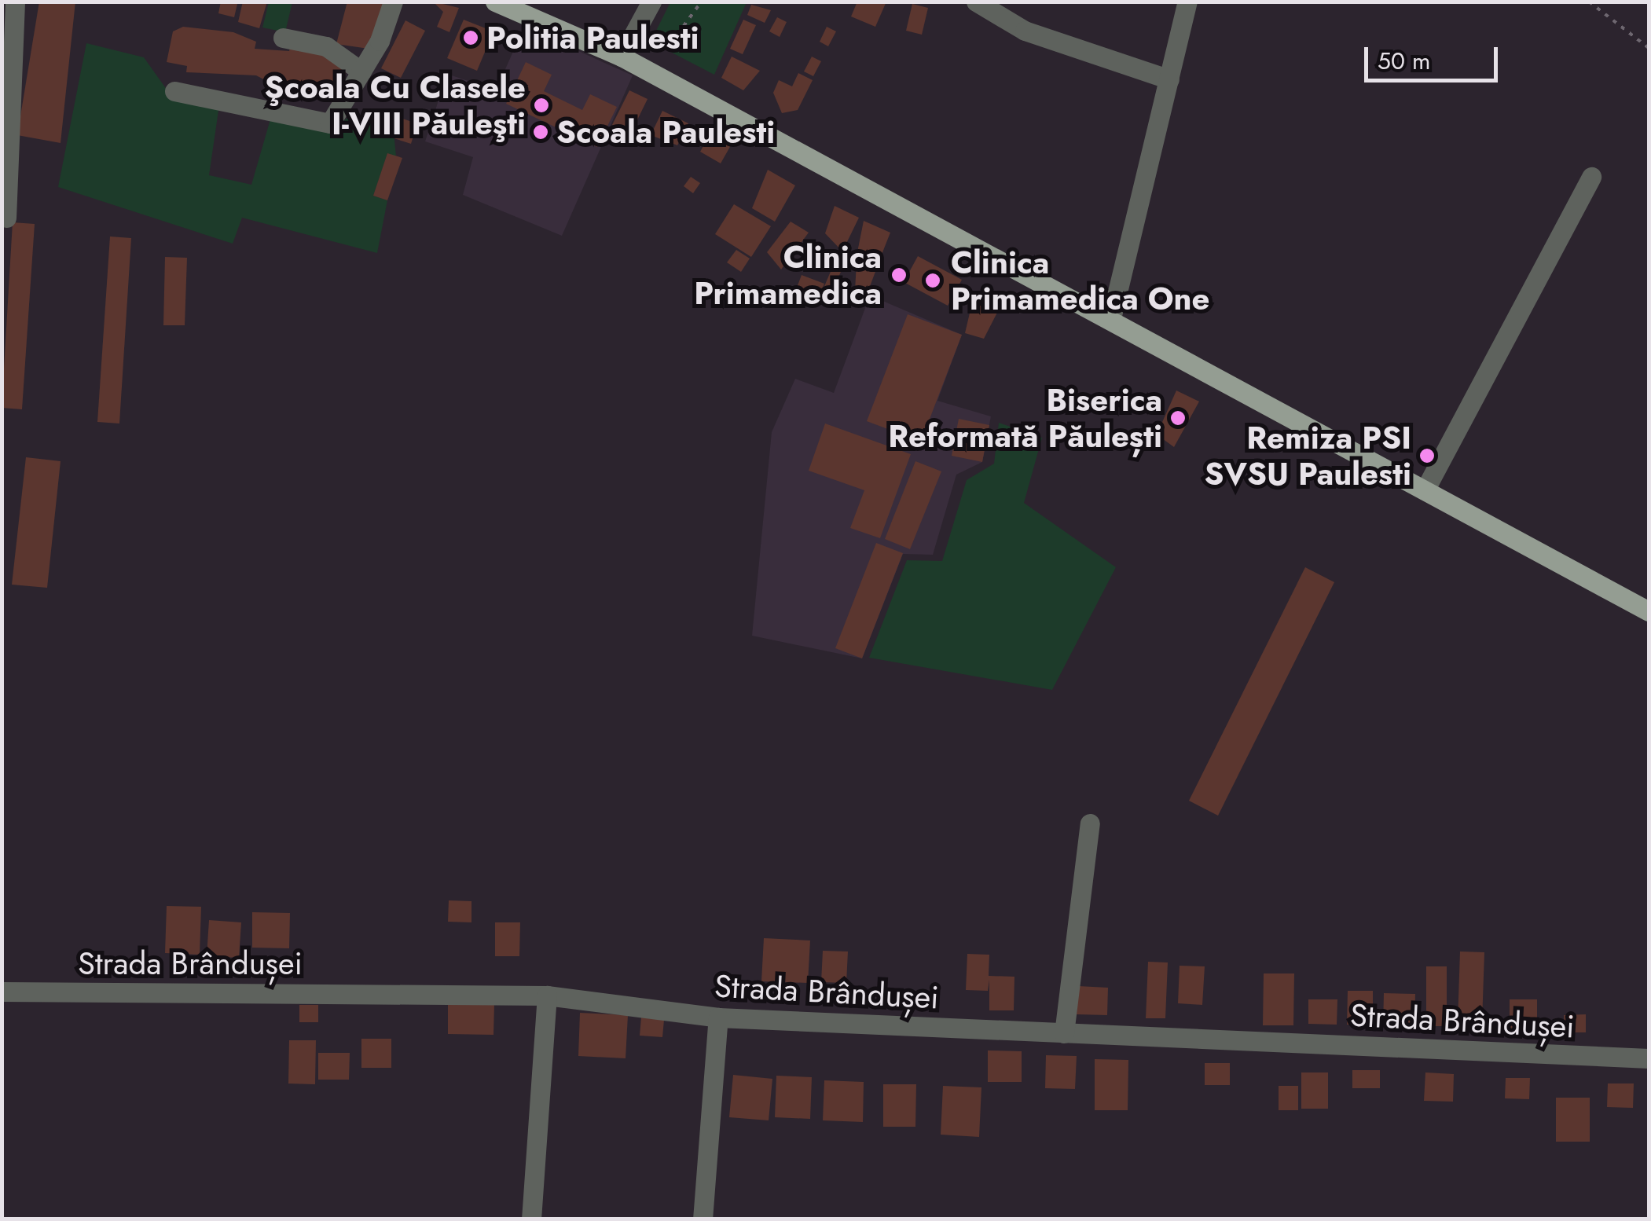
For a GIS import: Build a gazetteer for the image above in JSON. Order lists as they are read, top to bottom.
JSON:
{
  "streets": {
    "street": ["Strada Brândușei"]
  },
  "places": [
    "Politia Paulesti",
    "Şcoala Cu Clasele I-VIII Păuleşti",
    "Scoala Paulesti",
    "Clinica Primamedica",
    "Clinica Primamedica One",
    "Biserica Reformată Păulești",
    "Remiza PSI SVSU Paulesti"
  ],
  "scale_bar": "50 m"
}
